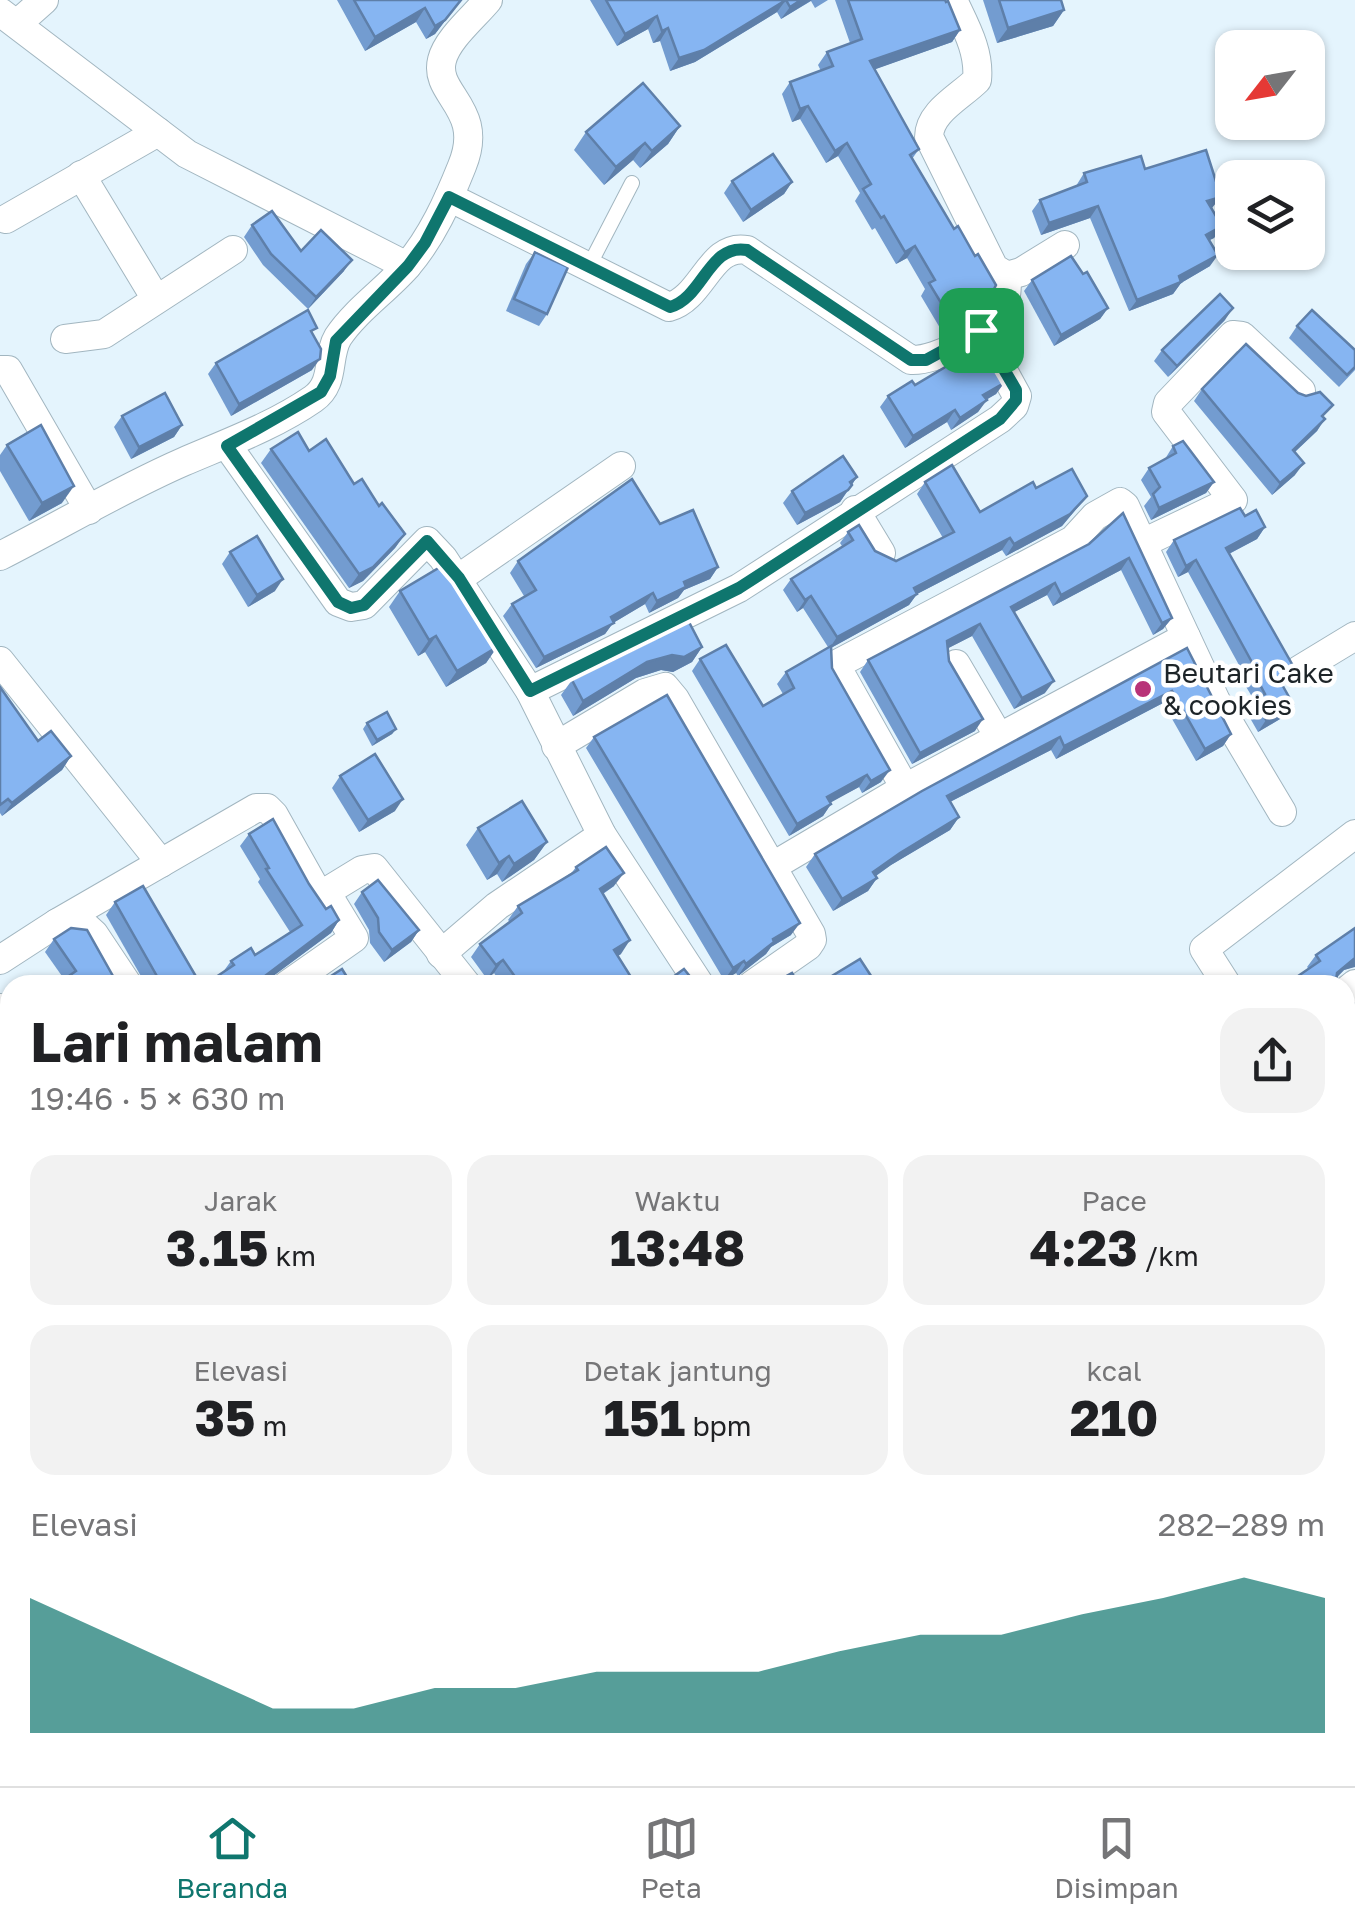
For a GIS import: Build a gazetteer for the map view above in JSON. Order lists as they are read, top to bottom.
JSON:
{
  "places": ["Beutari Cake & cookies"],
  "north": "bottom left",
  "page": {
    "heading": ["Lari malam", "19:46 · 5 × 630 m"],
    "stats": [
      ["Jarak", "3.15 km"],
      ["Waktu", "13:48"],
      ["Pace", "4:23 /km"],
      ["Elevasi", "35 m"],
      ["Detak jantung", "151 bpm"],
      ["kcal", "210"]
    ],
    "chart": ["Elevasi", "282–289 m"],
    "tabs": ["Beranda", "Peta", "Disimpan"]
  }
}
